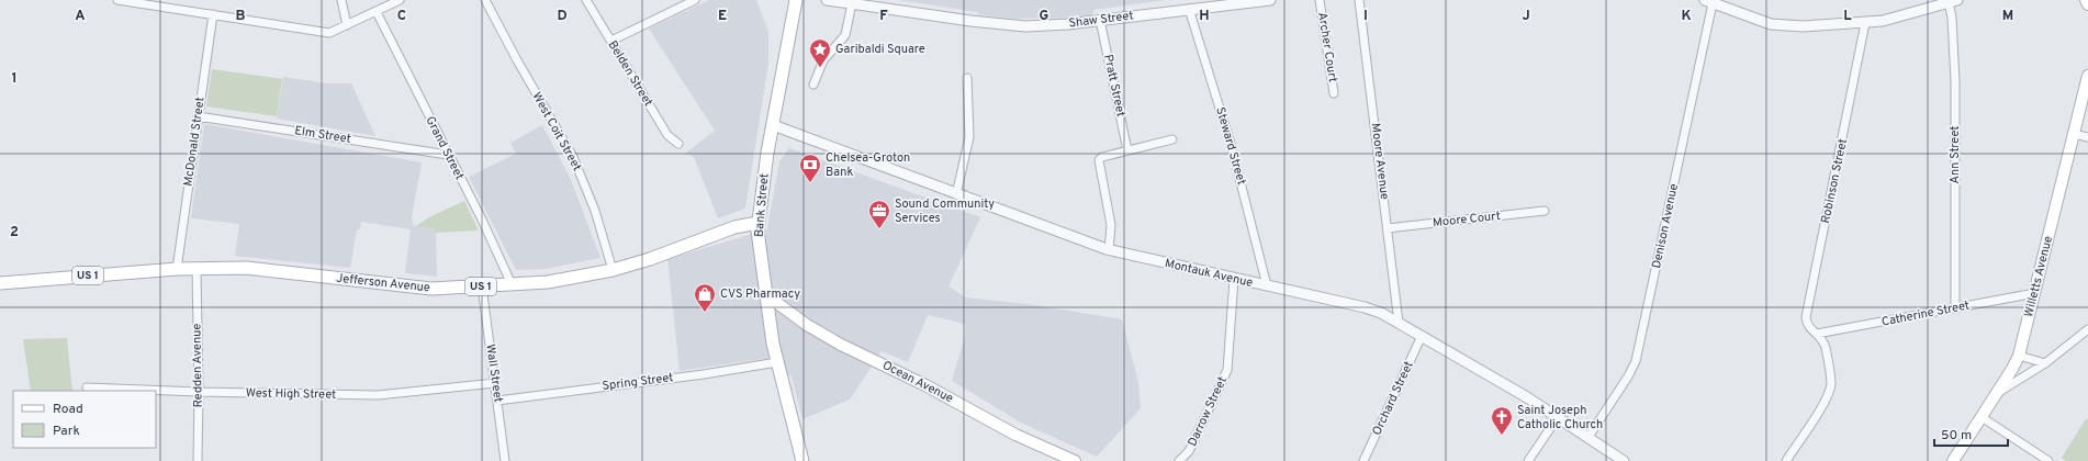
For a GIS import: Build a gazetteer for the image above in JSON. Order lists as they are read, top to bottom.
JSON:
{
  "streets": {
    "main road": [
      "Bank Street",
      "US 1",
      "Willetts Avenue",
      "Jefferson Avenue",
      "Ocean Avenue"
    ],
    "street": [
      "Shaw Street",
      "Archer Court",
      "Belden Street",
      "Pratt Street",
      "West Coit Street",
      "Elm Street",
      "McDonald Street",
      "Steward Street",
      "Grand Street",
      "Ann Street",
      "Moore Avenue",
      "Robinson Street",
      "Moore Court",
      "Denison Avenue",
      "Montauk Avenue",
      "Catherine Street",
      "Redden Avenue",
      "Wall Street",
      "Spring Street",
      "West High Street",
      "Orchard Street",
      "Darrow Street"
    ]
  },
  "crossings": [
    ["Shaw Street", "Pratt Street"],
    ["Shaw Street", "Steward Street"],
    ["West Coit Street", "Jefferson Avenue"],
    ["Elm Street", "McDonald Street"],
    ["Elm Street", "Grand Street"],
    ["McDonald Street", "Jefferson Avenue"],
    ["Steward Street", "Montauk Avenue"],
    ["Grand Street", "Jefferson Avenue"],
    ["Ann Street", "Catherine Street"],
    ["Moore Avenue", "Moore Court"],
    ["Moore Avenue", "Montauk Avenue"],
    ["Robinson Street", "Catherine Street"],
    ["Bank Street", "Montauk Avenue"],
    ["Bank Street", "Jefferson Avenue"],
    ["Bank Street", "Spring Street"],
    ["Bank Street", "Ocean Avenue"],
    ["Denison Avenue", "Montauk Avenue"],
    ["Montauk Avenue", "Orchard Street"],
    ["Montauk Avenue", "Darrow Street"],
    ["Willetts Avenue", "Catherine Street"],
    ["Jefferson Avenue", "Redden Avenue"],
    ["Jefferson Avenue", "Wall Street"],
    ["Redden Avenue", "West High Street"],
    ["Wall Street", "Spring Street"],
    ["Wall Street", "West High Street"]
  ],
  "places": {
    "place": ["Garibaldi Square"],
    "bank": ["Chelsea-Groton Bank"],
    "office": ["Sound Community Services"],
    "shop": ["CVS Pharmacy"],
    "church": ["Saint Joseph Catholic Church"]
  },
  "legend": ["Road", "Park"],
  "scale_bar": "50 m",
  "grid": {
    "columns": [
      "A",
      "B",
      "C",
      "D",
      "E",
      "F",
      "G",
      "H",
      "I",
      "J",
      "K",
      "L",
      "M"
    ],
    "rows": ["1", "2"]
  }
}
